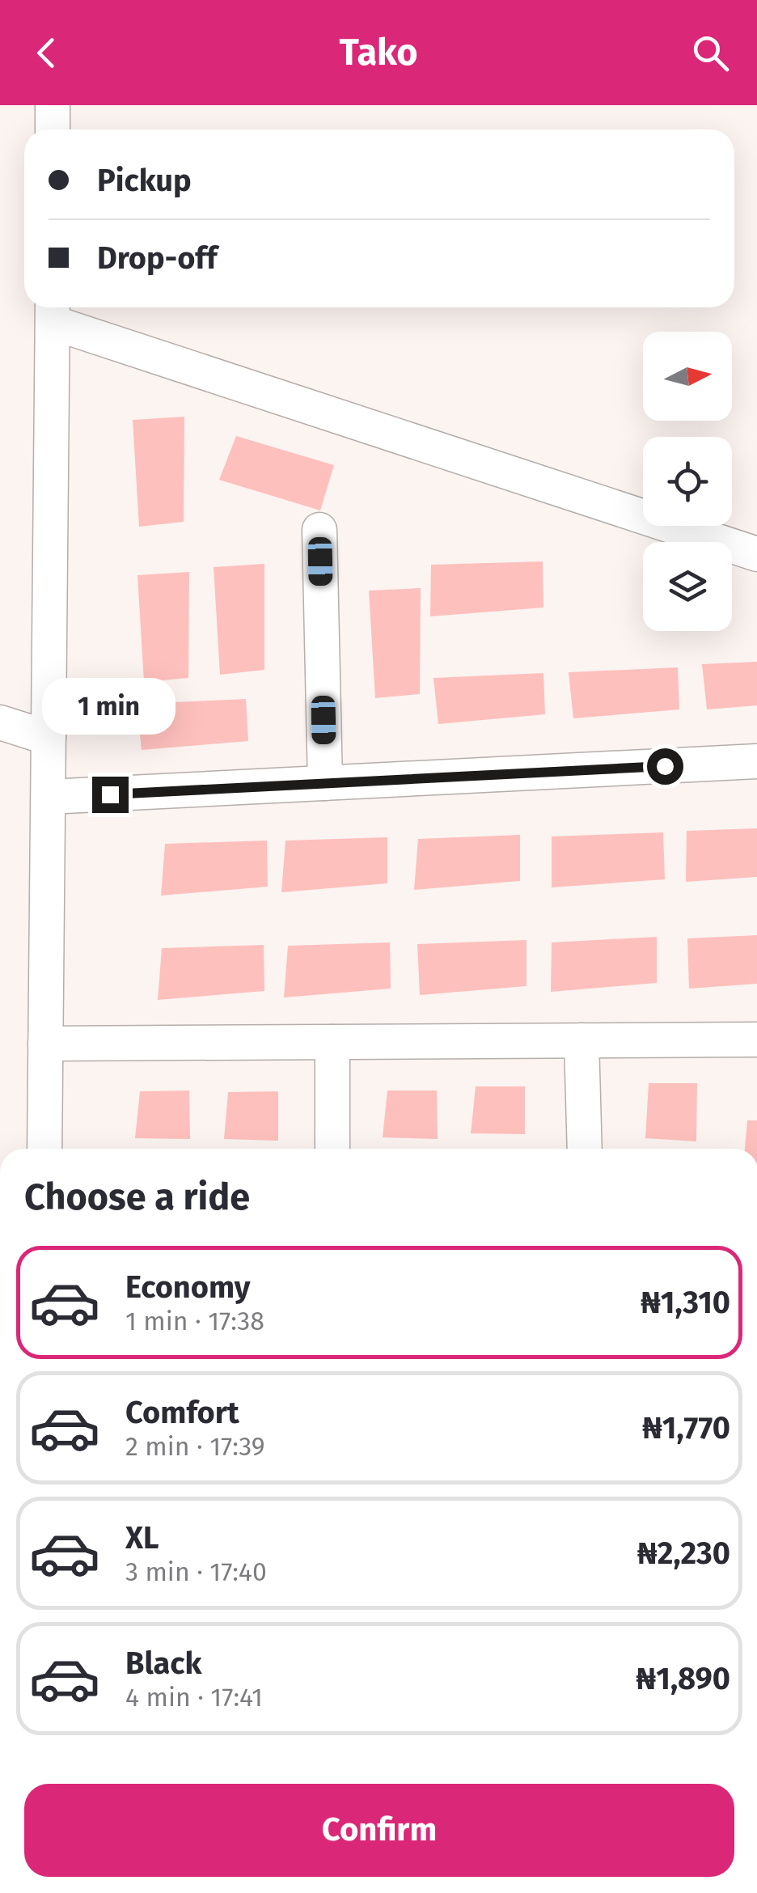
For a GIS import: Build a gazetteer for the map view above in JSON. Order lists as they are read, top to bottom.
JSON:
{
  "north": "right",
  "page": {
    "header": "Tako",
    "banner": ["Pickup", "Drop-off"],
    "bubble": "1 min",
    "heading": "Choose a ride",
    "list": [
      {
        "name": "Economy",
        "note": "1 min · 17:38",
        "value": "₦1,310"
      },
      {
        "name": "Comfort",
        "note": "2 min · 17:39",
        "value": "₦1,770"
      },
      {
        "name": "XL",
        "note": "3 min · 17:40",
        "value": "₦2,230"
      },
      {
        "name": "Black",
        "note": "4 min · 17:41",
        "value": "₦1,890"
      }
    ],
    "buttons": "Confirm"
  }
}
